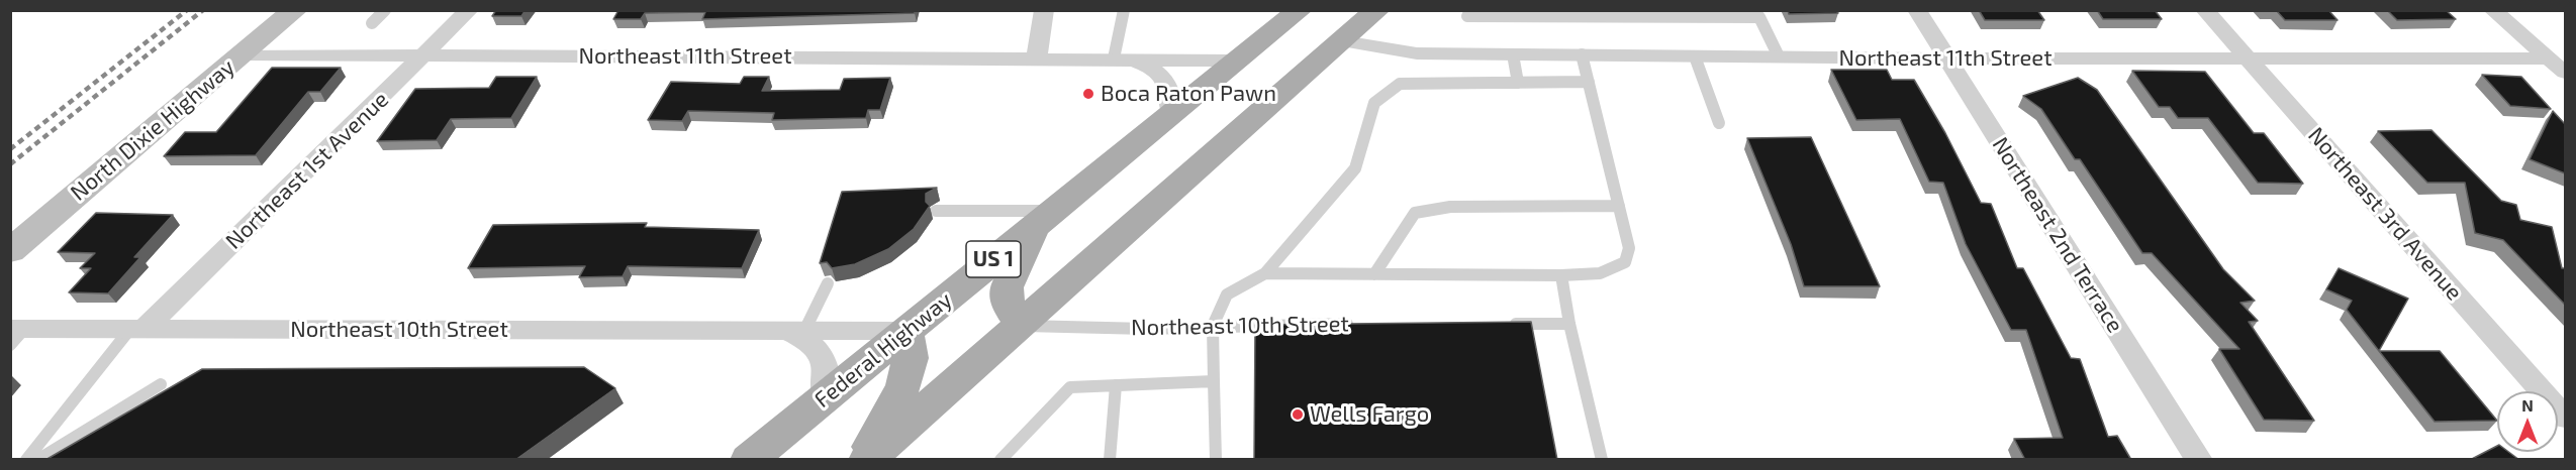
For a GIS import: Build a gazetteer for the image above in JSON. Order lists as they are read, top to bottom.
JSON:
{
  "streets": {
    "main road": ["North Dixie Highway", "US 1", "Federal Highway"],
    "street": [
      "Northeast 11th Street",
      "Northeast 1st Avenue",
      "Northeast 3rd Avenue",
      "Northeast 2nd Terrace",
      "Northeast 10th Street"
    ]
  },
  "crossings": [
    ["Northeast 11th Street", "North Dixie Highway"],
    ["Northeast 11th Street", "Northeast 1st Avenue"],
    ["Northeast 11th Street", "Northeast 3rd Avenue"],
    ["Northeast 11th Street", "Northeast 2nd Terrace"],
    ["Northeast 11th Street", "Federal Highway"],
    ["Northeast 1st Avenue", "Northeast 10th Street"],
    ["Northeast 10th Street", "Federal Highway"]
  ],
  "places": ["Boca Raton Pawn", "Wells Fargo"],
  "north": "top"
}
